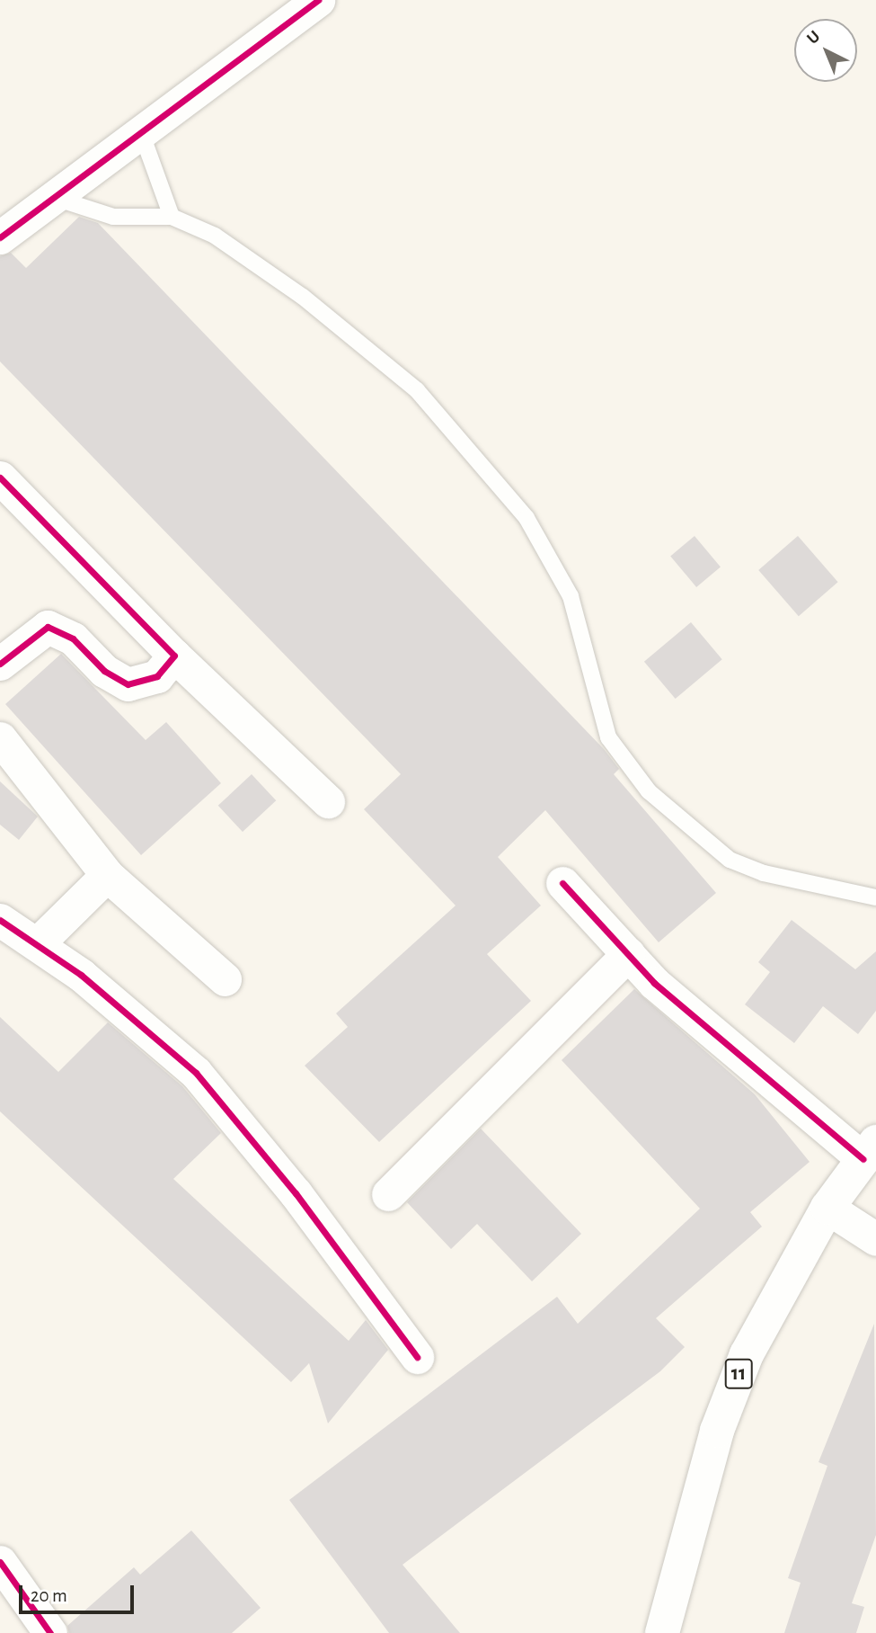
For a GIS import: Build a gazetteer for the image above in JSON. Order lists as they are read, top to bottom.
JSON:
{
  "streets": {
    "highway": ["11"]
  },
  "scale_bar": "20 m",
  "north": "top left"
}
